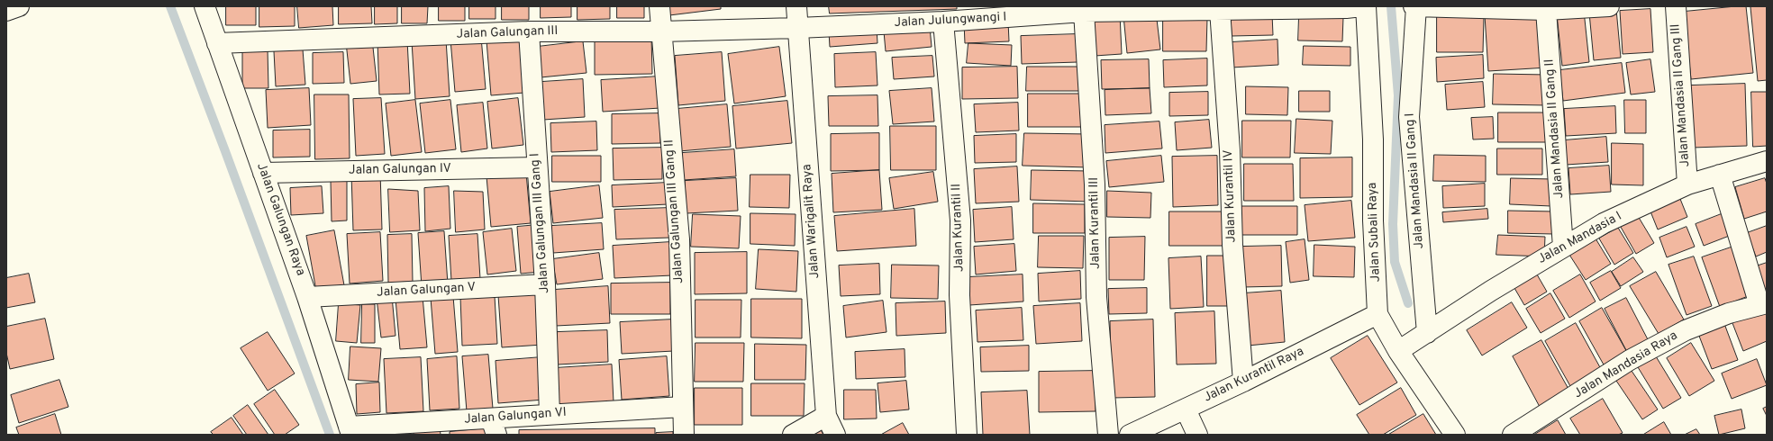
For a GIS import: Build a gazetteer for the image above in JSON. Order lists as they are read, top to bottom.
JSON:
{
  "streets": {
    "street": [
      "Jalan Julungwangi I",
      "Jalan Galungan III",
      "Jalan Mandasia II Gang III",
      "Jalan Mandasia II Gang II",
      "Jalan Galungan IV",
      "Jalan Mandasia II Gang I",
      "Jalan Kurantil IV",
      "Jalan Galungan III Gang II",
      "Jalan Galungan Raya",
      "Jalan Warigalit Raya",
      "Jalan Galungan III Gang I",
      "Jalan Kurantil III",
      "Jalan Kurantil II",
      "Jalan Subali Raya",
      "Jalan Mandasia I",
      "Jalan Galungan V",
      "Jalan Mandasia Raya",
      "Jalan Kurantil Raya",
      "Jalan Galungan VI"
    ]
  },
  "crossings": [
    ["Jalan Julungwangi I", "Jalan Galungan III"],
    ["Jalan Julungwangi I", "Jalan Kurantil IV"],
    ["Jalan Julungwangi I", "Jalan Warigalit Raya"],
    ["Jalan Julungwangi I", "Jalan Kurantil III"],
    ["Jalan Julungwangi I", "Jalan Kurantil II"],
    ["Jalan Galungan III", "Jalan Galungan III Gang II"],
    ["Jalan Galungan III", "Jalan Galungan Raya"],
    ["Jalan Galungan III", "Jalan Warigalit Raya"],
    ["Jalan Galungan III", "Jalan Galungan III Gang I"],
    ["Jalan Mandasia II Gang III", "Jalan Mandasia I"],
    ["Jalan Mandasia II Gang II", "Jalan Mandasia I"],
    ["Jalan Galungan IV", "Jalan Galungan Raya"],
    ["Jalan Galungan IV", "Jalan Galungan III Gang I"],
    ["Jalan Mandasia II Gang I", "Jalan Mandasia I"],
    ["Jalan Kurantil IV", "Jalan Kurantil Raya"],
    ["Jalan Galungan III Gang II", "Jalan Galungan VI"],
    ["Jalan Galungan Raya", "Jalan Galungan V"],
    ["Jalan Galungan Raya", "Jalan Galungan VI"],
    ["Jalan Galungan III Gang I", "Jalan Galungan V"],
    ["Jalan Galungan III Gang I", "Jalan Galungan VI"],
    ["Jalan Subali Raya", "Jalan Mandasia I"],
    ["Jalan Subali Raya", "Jalan Kurantil Raya"]
  ]
}
